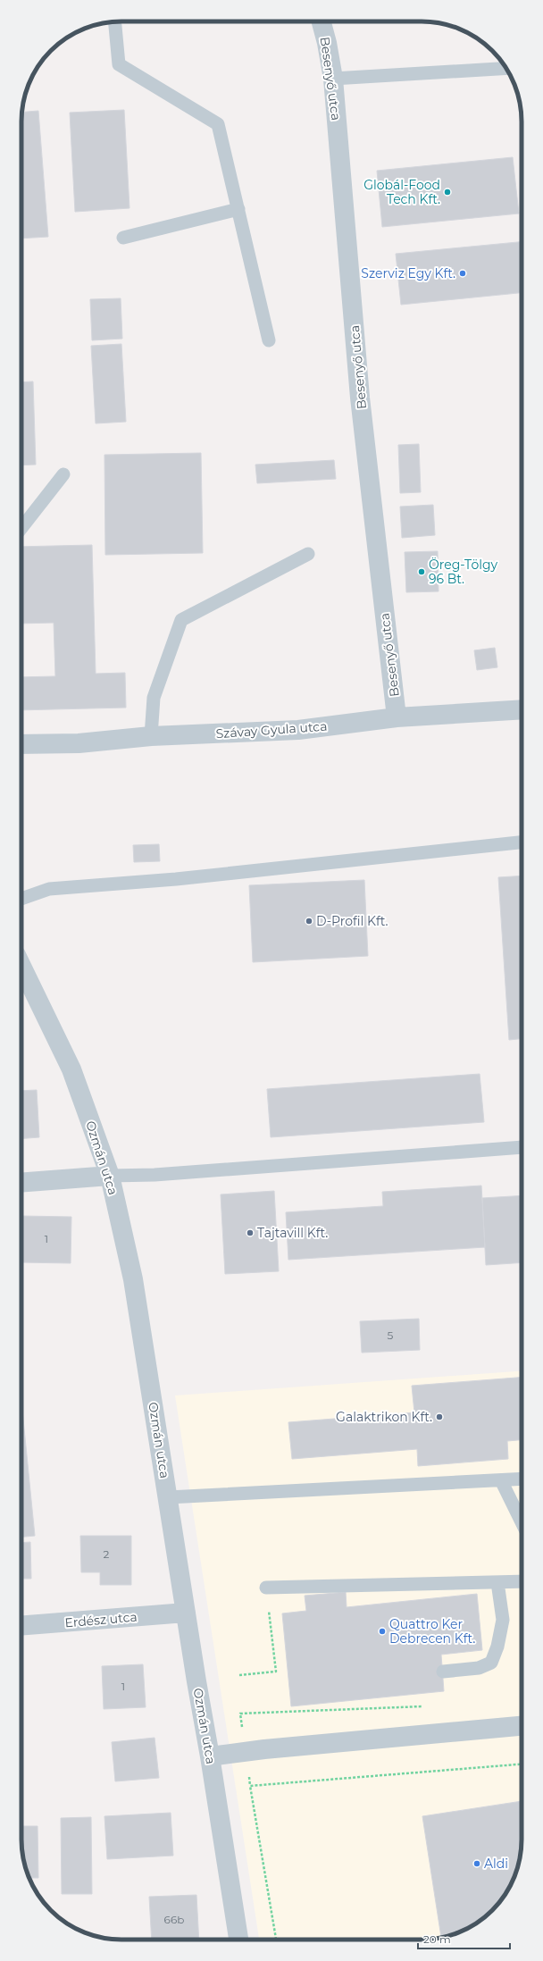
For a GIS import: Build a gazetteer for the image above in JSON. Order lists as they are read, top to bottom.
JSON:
{
  "streets": {
    "street": [
      "Besenyő utca",
      "Szávay Gyula utca",
      "Ozmán utca",
      "Erdész utca"
    ]
  },
  "crossings": [
    ["Besenyő utca", "Szávay Gyula utca"],
    ["Ozmán utca", "Erdész utca"]
  ],
  "places": [
    "Globál-Food Tech Kft.",
    "Szerviz Egy Kft.",
    "Öreg-Tölgy 96 Bt.",
    "D-Profil Kft.",
    "Tajtavill Kft.",
    "Galaktrikon Kft.",
    "Quattro Ker Debrecen Kft.",
    "Aldi"
  ],
  "house_numbers": [
    "1",
    "5",
    "2",
    "1",
    "66b"
  ],
  "scale_bar": "20 m"
}
